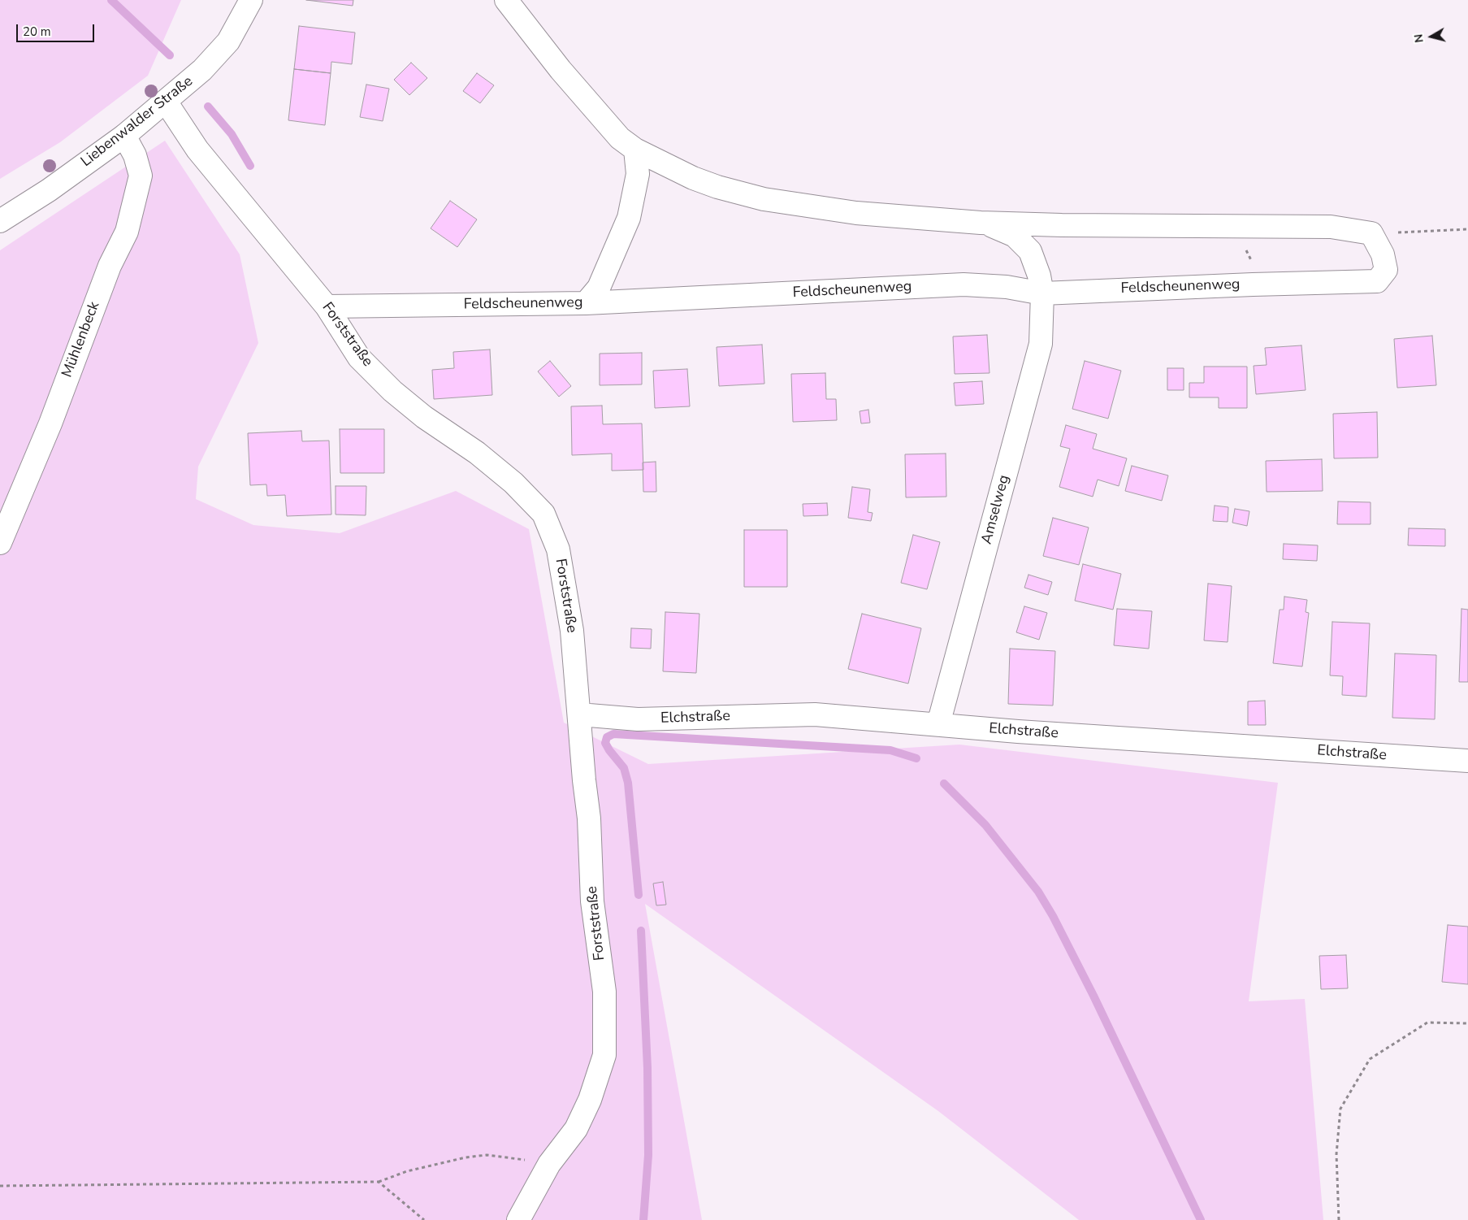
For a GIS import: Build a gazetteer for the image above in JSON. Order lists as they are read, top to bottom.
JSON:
{
  "streets": {
    "street": [
      "Liebenwalder Straße",
      "Feldscheunenweg",
      "Forststraße",
      "Mühlenbeck",
      "Amselweg",
      "Elchstraße"
    ]
  },
  "crossings": [
    ["Liebenwalder Straße", "Forststraße"],
    ["Liebenwalder Straße", "Mühlenbeck"],
    ["Feldscheunenweg", "Forststraße"],
    ["Feldscheunenweg", "Amselweg"],
    ["Forststraße", "Elchstraße"],
    ["Amselweg", "Elchstraße"]
  ],
  "scale_bar": "20 m",
  "north": "left"
}
